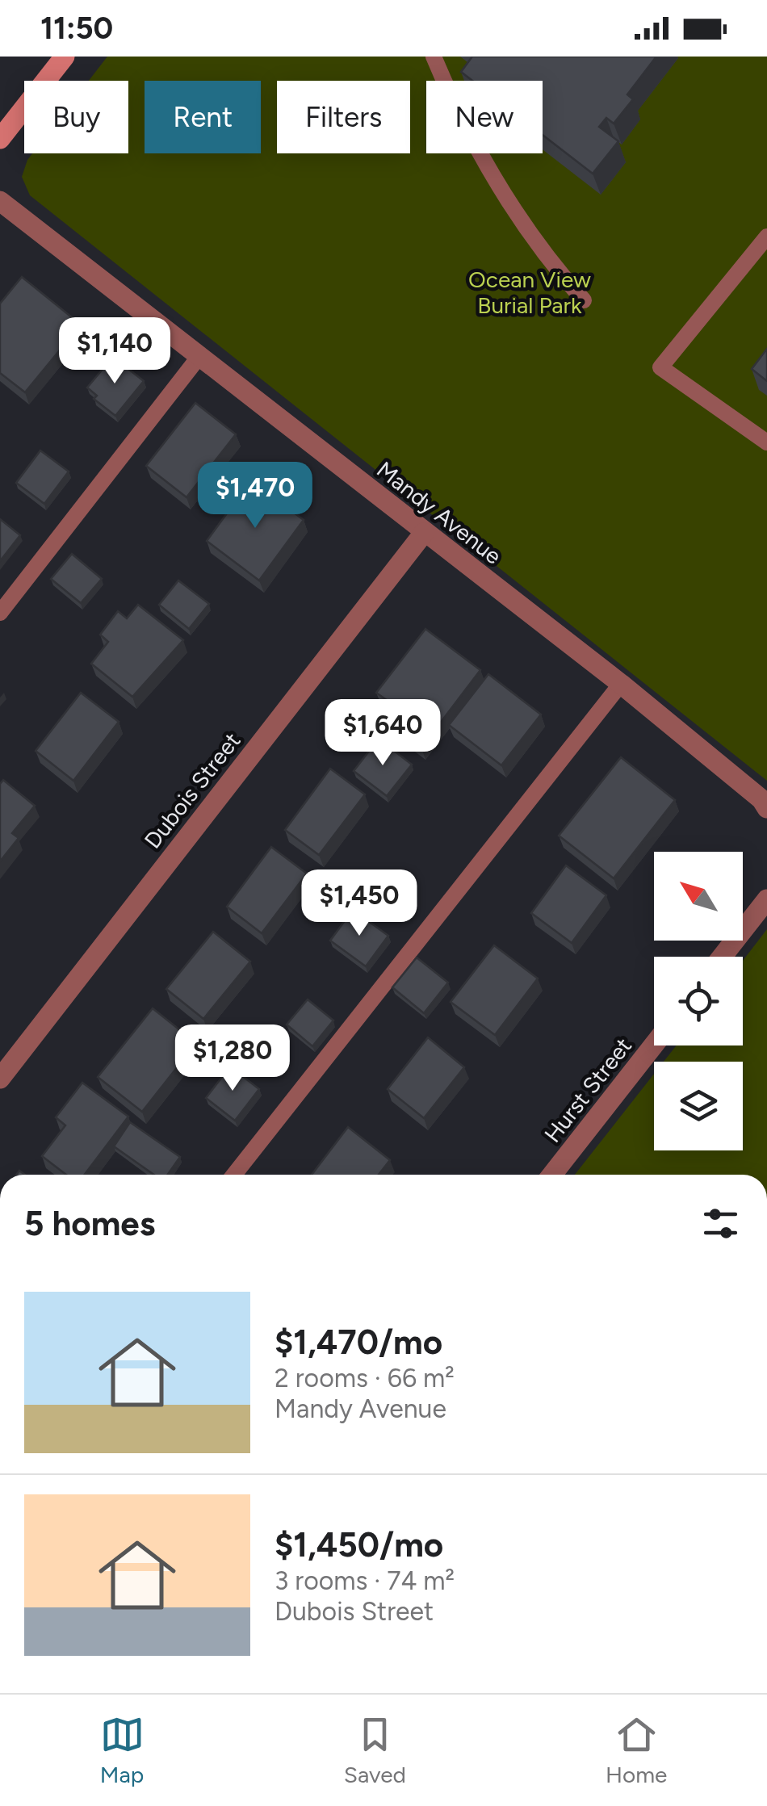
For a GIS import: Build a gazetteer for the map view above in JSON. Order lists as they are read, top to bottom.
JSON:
{
  "streets": {
    "street": ["Mandy Avenue", "Dubois Street", "Hurst Street"]
  },
  "crossings": [
    ["Mandy Avenue", "Dubois Street"]
  ],
  "parks": ["Ocean View Burial Park"],
  "north": "top left",
  "page": {
    "status": "11:50",
    "chip": [
      "Buy",
      "Rent",
      "Filters",
      "New"
    ],
    "price": [
      "$1,140",
      "$1,470",
      "$1,640",
      "$1,450",
      "$1,280"
    ],
    "heading": "5 homes",
    "list": [
      {
        "name": "$1,470/mo",
        "note": "2 rooms · 66 m² · Mandy Avenue"
      },
      {
        "name": "$1,450/mo",
        "note": "3 rooms · 74 m² · Dubois Street"
      }
    ],
    "tabs": ["Map", "Saved", "Home"]
  }
}
